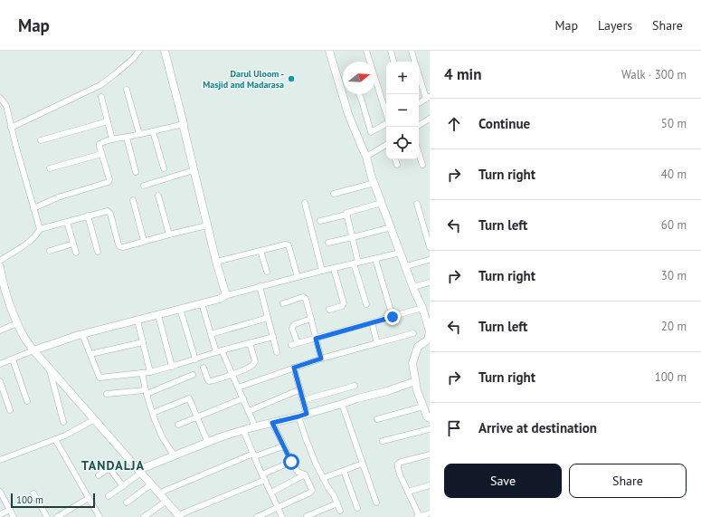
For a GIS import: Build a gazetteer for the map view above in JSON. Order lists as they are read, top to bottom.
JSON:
{
  "districts": ["TANDALJA"],
  "places": ["Darul Uloom - Masjid and Madarasa"],
  "scale_bar": "100 m",
  "north": "right",
  "page": {
    "header": "Map",
    "nav": ["Map", "Layers", "Share"],
    "heading": ["4 min", "Walk · 300 m"],
    "map_buttons": ["+", "−"],
    "list": [
      ["Continue", "50 m"],
      ["Turn right", "40 m"],
      ["Turn left", "60 m"],
      ["Turn right", "30 m"],
      ["Turn left", "20 m"],
      ["Turn right", "100 m"],
      "Arrive at destination"
    ],
    "buttons": ["Save", "Share"],
    "scale": "100 m"
  }
}
